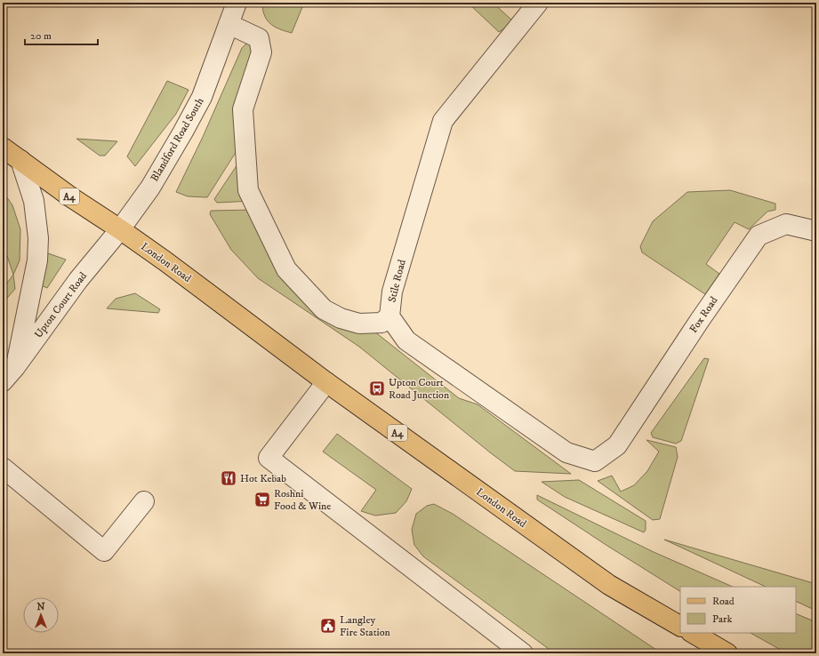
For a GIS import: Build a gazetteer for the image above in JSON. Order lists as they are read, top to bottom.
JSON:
{
  "streets": {
    "main road": ["A4", "London Road"],
    "street": [
      "Blandford Road South",
      "Stile Road",
      "Upton Court Road",
      "Fox Road"
    ]
  },
  "crossings": [
    ["Blandford Road South", "London Road"],
    ["Blandford Road South", "Upton Court Road"],
    ["London Road", "Upton Court Road"],
    ["Stile Road", "Fox Road"]
  ],
  "places": {
    "bus stop": ["Upton Court Road Junction"],
    "restaurant": ["Hot Kebab"],
    "supermarket": ["Roshni Food & Wine"],
    "public building": ["Langley Fire Station"]
  },
  "legend": ["Road", "Park"],
  "scale_bar": "20 m",
  "north": "top"
}
